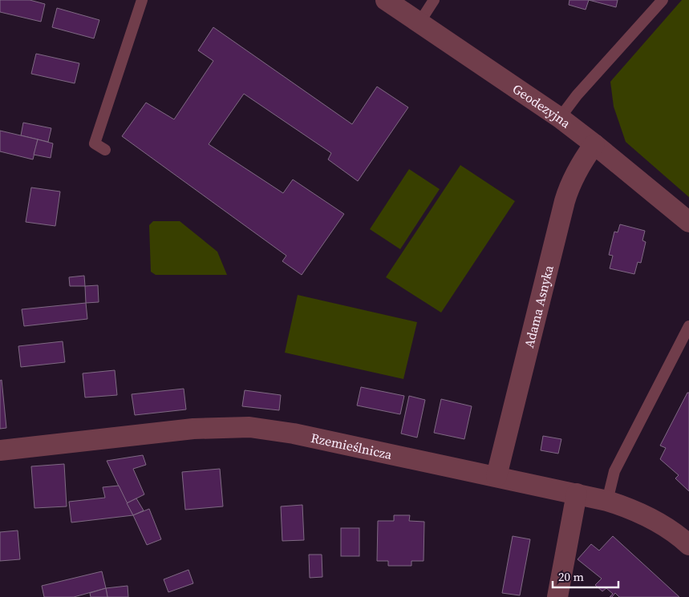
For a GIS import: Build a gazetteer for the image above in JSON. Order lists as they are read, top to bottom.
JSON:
{
  "streets": {
    "street": ["Geodezyjna", "Adama Asnyka", "Rzemieślnicza"]
  },
  "crossings": [
    ["Geodezyjna", "Adama Asnyka"],
    ["Adama Asnyka", "Rzemieślnicza"]
  ],
  "scale_bar": "20 m"
}
